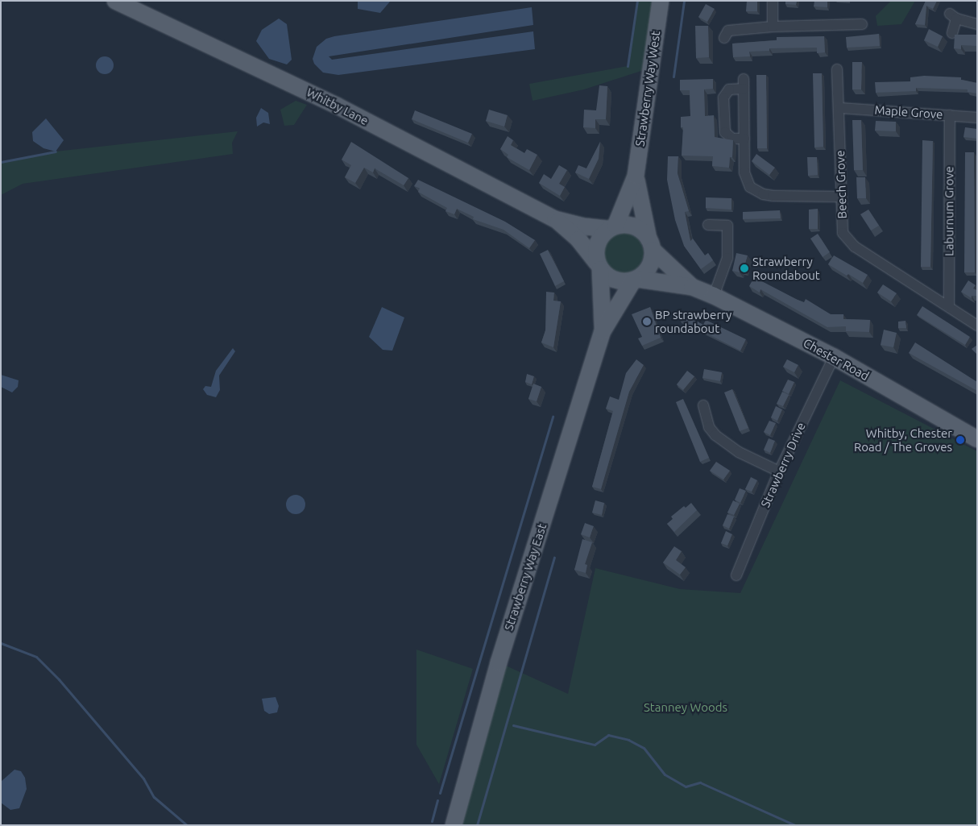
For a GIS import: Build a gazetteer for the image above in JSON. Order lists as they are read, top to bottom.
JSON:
{
  "streets": {
    "main road": [
      "Strawberry Way West",
      "Whitby Lane",
      "Chester Road",
      "Strawberry Way East"
    ],
    "street": [
      "Maple Grove",
      "Beech Grove",
      "Laburnum Grove",
      "Strawberry Drive"
    ]
  },
  "crossings": [
    ["Strawberry Way West", "Whitby Lane"],
    ["Strawberry Way West", "Chester Road"],
    ["Strawberry Way West", "Strawberry Way East"],
    ["Whitby Lane", "Chester Road"],
    ["Whitby Lane", "Strawberry Way East"],
    ["Maple Grove", "Beech Grove"],
    ["Maple Grove", "Laburnum Grove"],
    ["Beech Grove", "Laburnum Grove"],
    ["Chester Road", "Strawberry Drive"],
    ["Chester Road", "Strawberry Way East"]
  ],
  "parks": ["Stanney Woods"],
  "places": ["Strawberry Roundabout", "BP strawberry roundabout", "Whitby, Chester Road / The Groves"]
}
